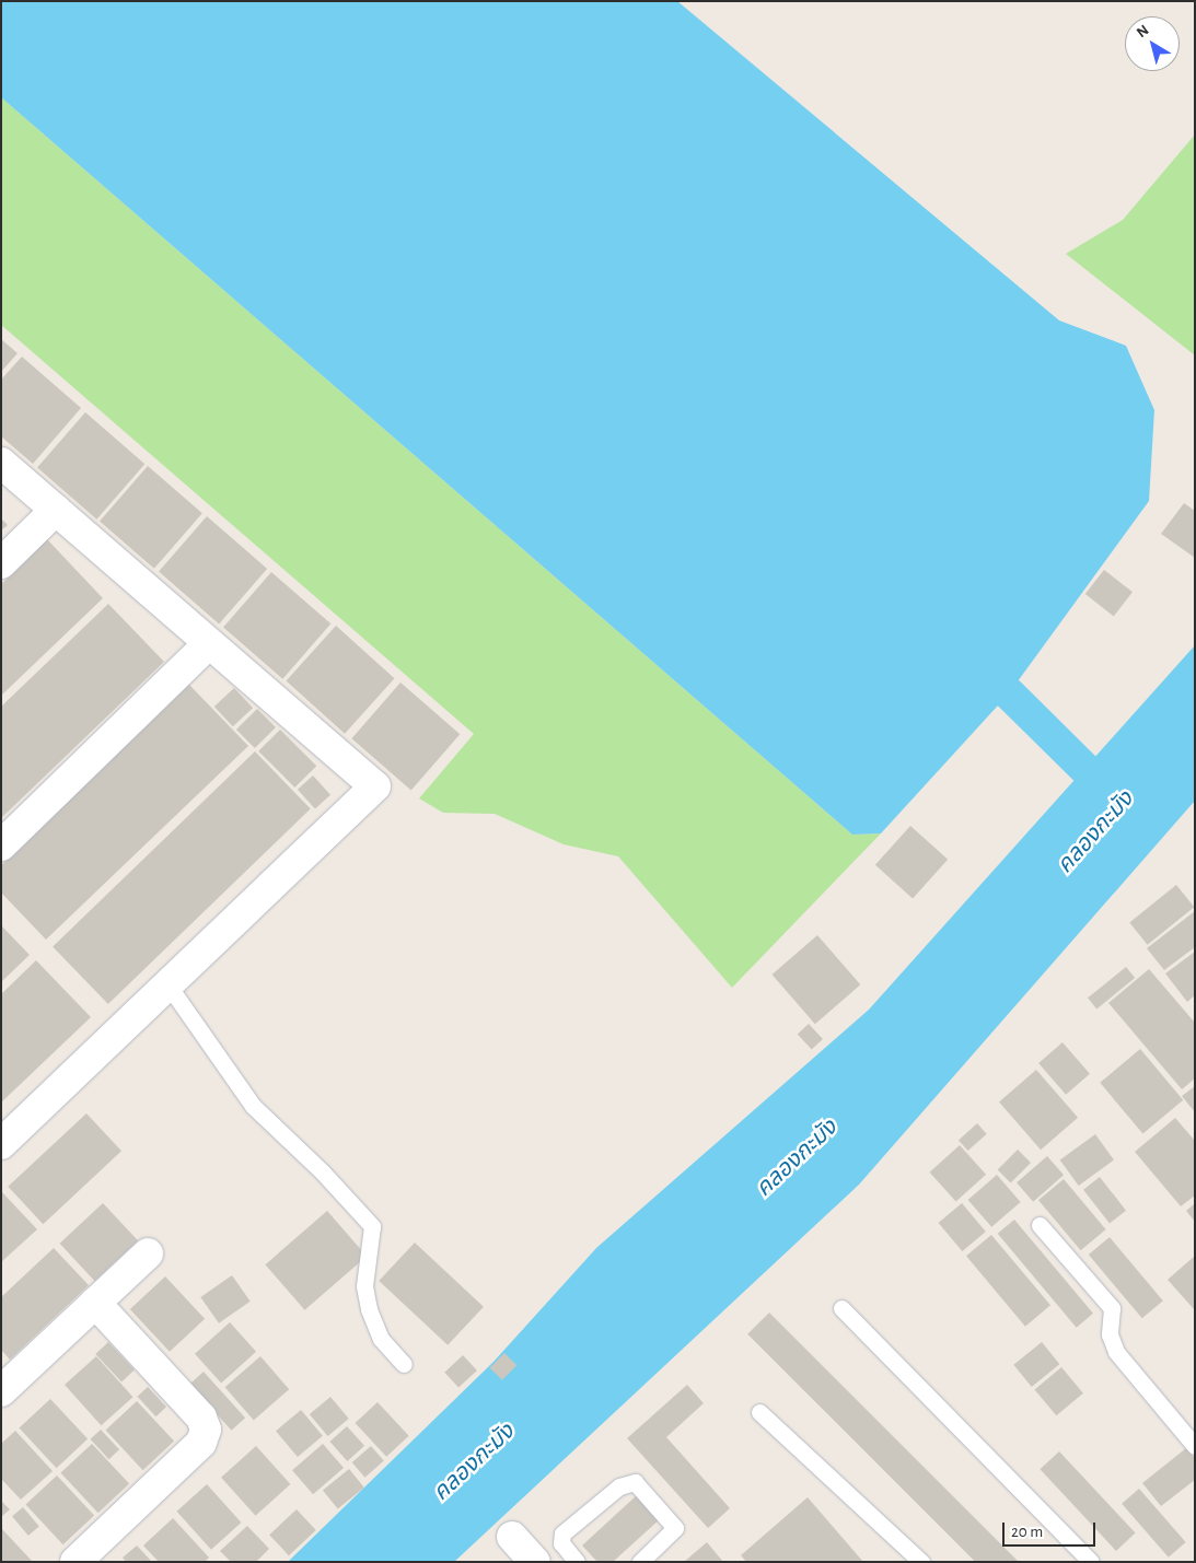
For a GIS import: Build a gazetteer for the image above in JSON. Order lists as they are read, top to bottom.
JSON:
{
  "water": ["คลองกะมัง"],
  "scale_bar": "20 m",
  "north": "top left"
}
